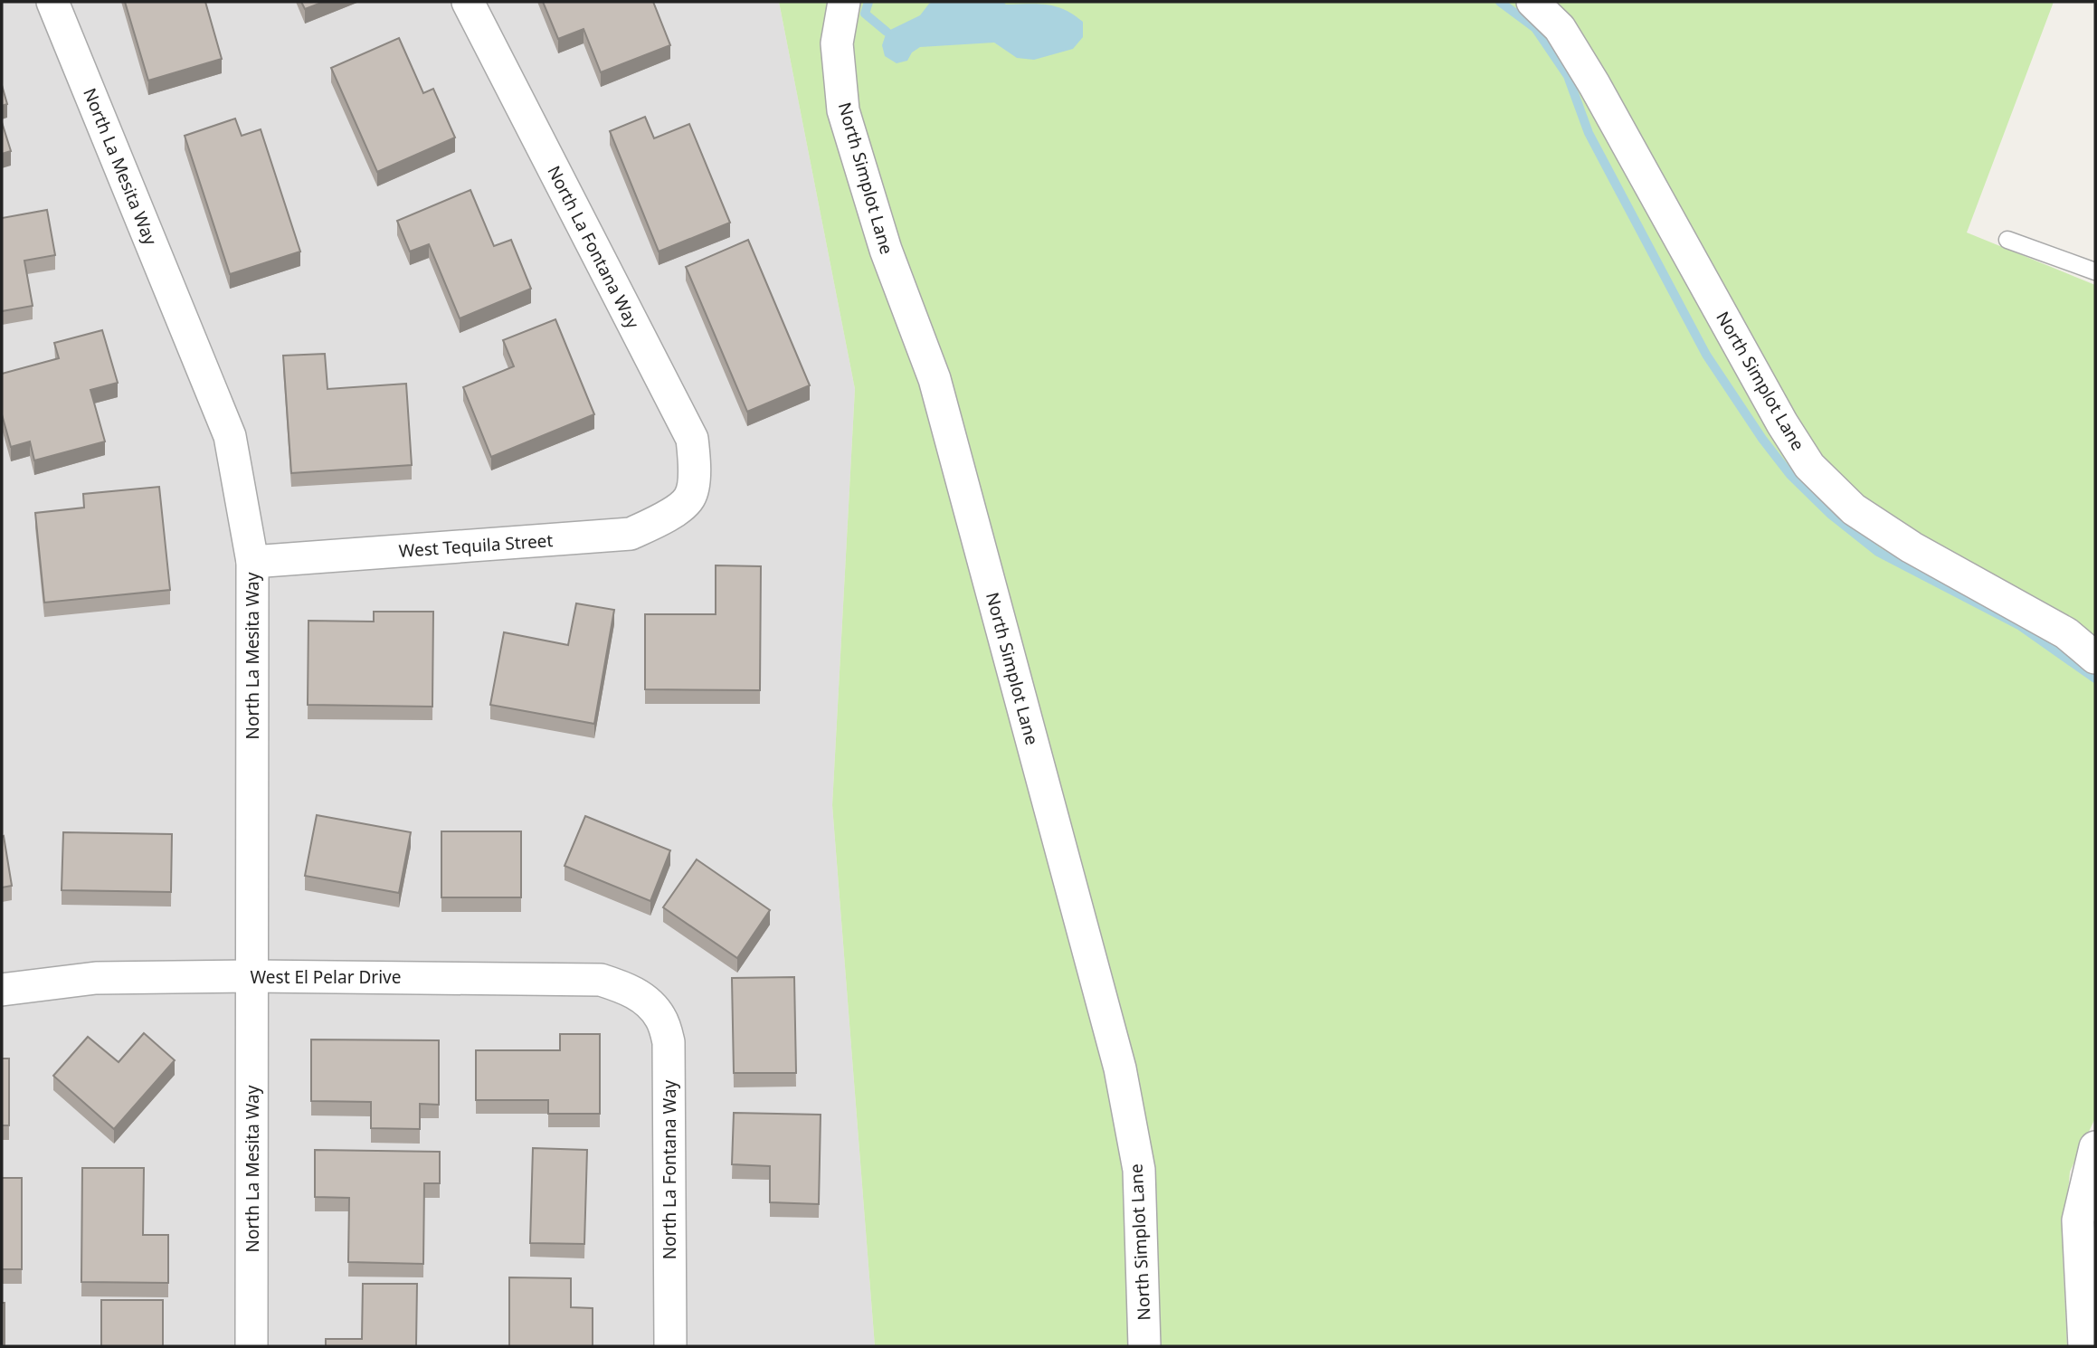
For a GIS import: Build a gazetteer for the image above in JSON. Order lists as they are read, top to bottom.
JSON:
{
  "streets": {
    "street": [
      "North La Mesita Way",
      "North Simplot Lane",
      "North La Fontana Way",
      "West Tequila Street",
      "West El Pelar Drive"
    ]
  },
  "crossings": [
    ["North La Mesita Way", "West Tequila Street"],
    ["North La Mesita Way", "West El Pelar Drive"],
    ["North La Fontana Way", "West Tequila Street"],
    ["North La Fontana Way", "West El Pelar Drive"]
  ]
}
